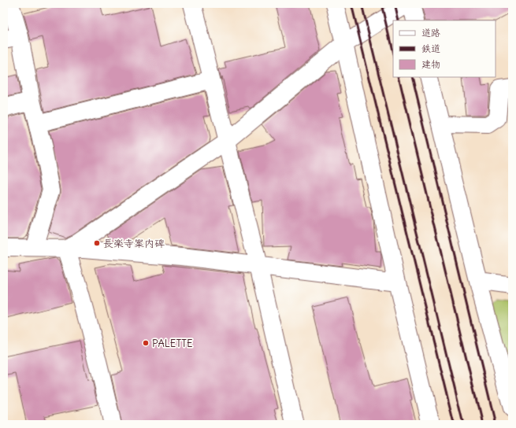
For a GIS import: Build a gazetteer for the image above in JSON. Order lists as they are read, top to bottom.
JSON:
{
  "places": ["長楽寺案内碑", "PALETTE"],
  "legend": ["道路", "鉄道", "建物"]
}
